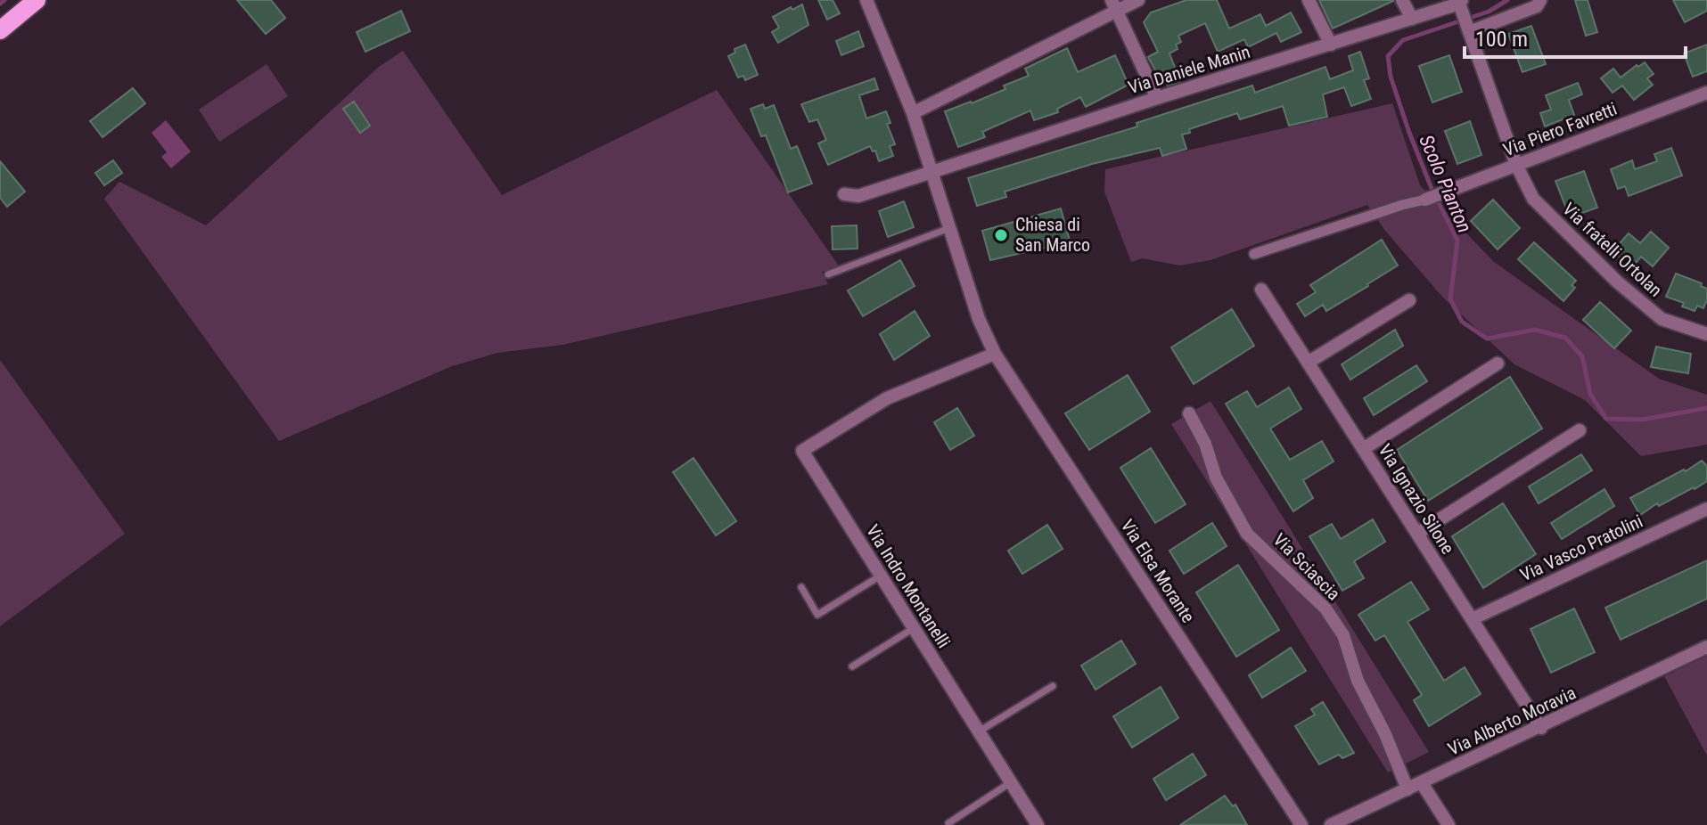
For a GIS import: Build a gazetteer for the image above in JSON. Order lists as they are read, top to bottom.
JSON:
{
  "streets": {
    "street": [
      "Via Daniele Manin",
      "Via Piero Favretti",
      "Via fratelli Ortolan",
      "Via Ignazio Silone",
      "Via Vasco Pratolini",
      "Via Sciascia",
      "Via Elsa Morante",
      "Via Indro Montanelli",
      "Via Alberto Moravia"
    ]
  },
  "crossings": [
    ["Via Daniele Manin", "Via fratelli Ortolan"],
    ["Via Daniele Manin", "Via Elsa Morante"],
    ["Via Piero Favretti", "Via fratelli Ortolan"],
    ["Via Ignazio Silone", "Via Vasco Pratolini"],
    ["Via Ignazio Silone", "Via Alberto Moravia"],
    ["Via Sciascia", "Via Alberto Moravia"],
    ["Via Elsa Morante", "Via Indro Montanelli"]
  ],
  "water": ["Scolo Pianton"],
  "places": ["Chiesa di San Marco"],
  "scale_bar": "100 m"
}
